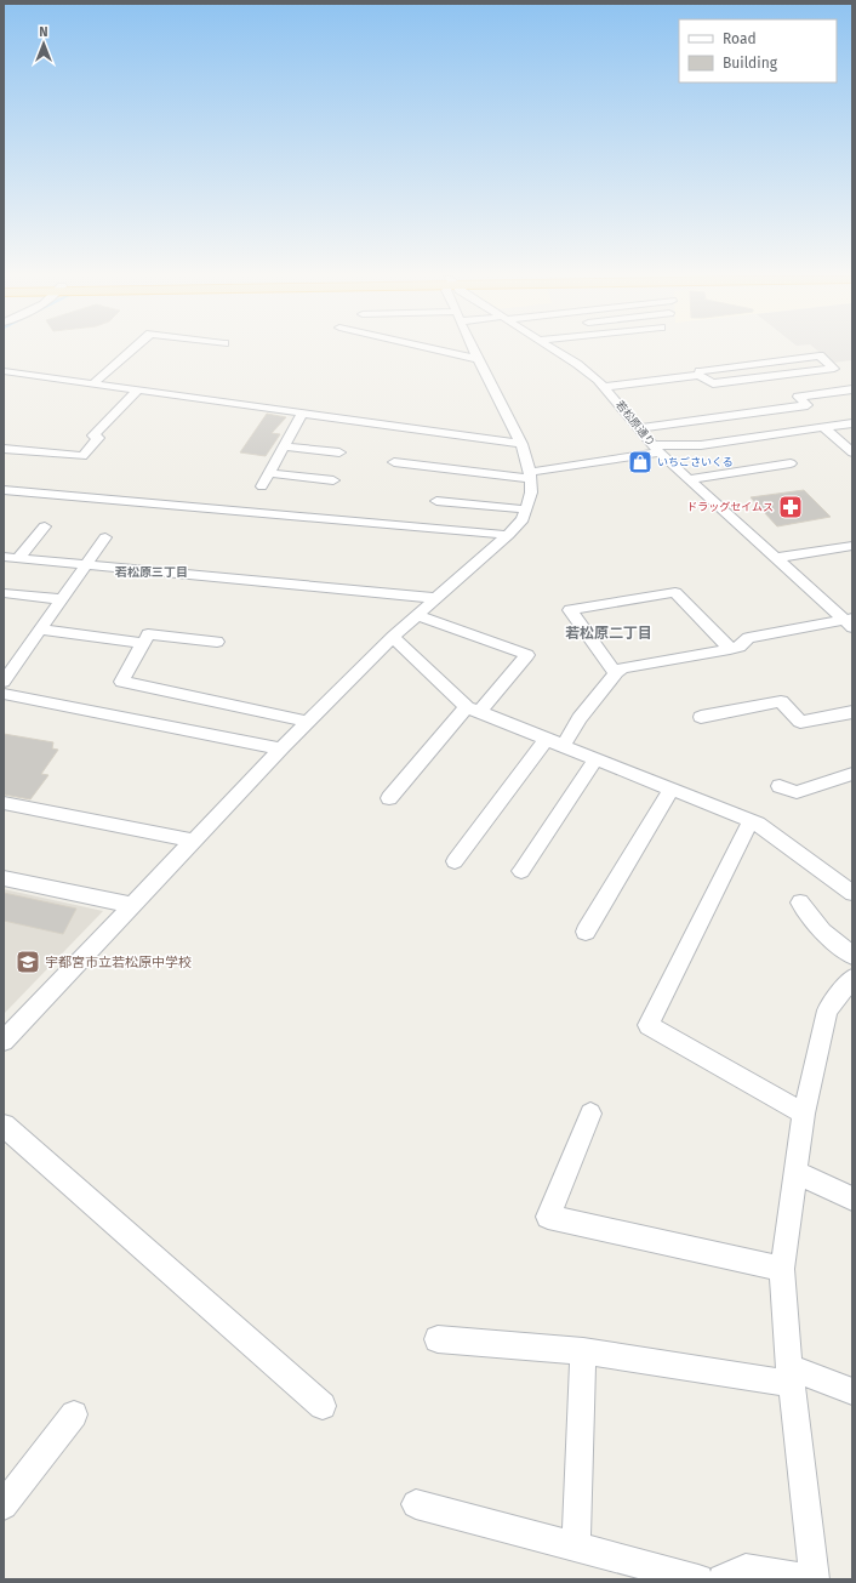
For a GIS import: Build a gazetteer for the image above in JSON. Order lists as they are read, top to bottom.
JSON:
{
  "streets": {
    "street": ["若松原通り"]
  },
  "districts": ["若松原三丁目", "若松原二丁目"],
  "places": {
    "shop": ["いちごさいくる"],
    "pharmacy": ["ドラッグセイムス"],
    "school or university": ["宇都宮市立若松原中学校"]
  },
  "legend": ["Road", "Building"],
  "north": "top"
}
